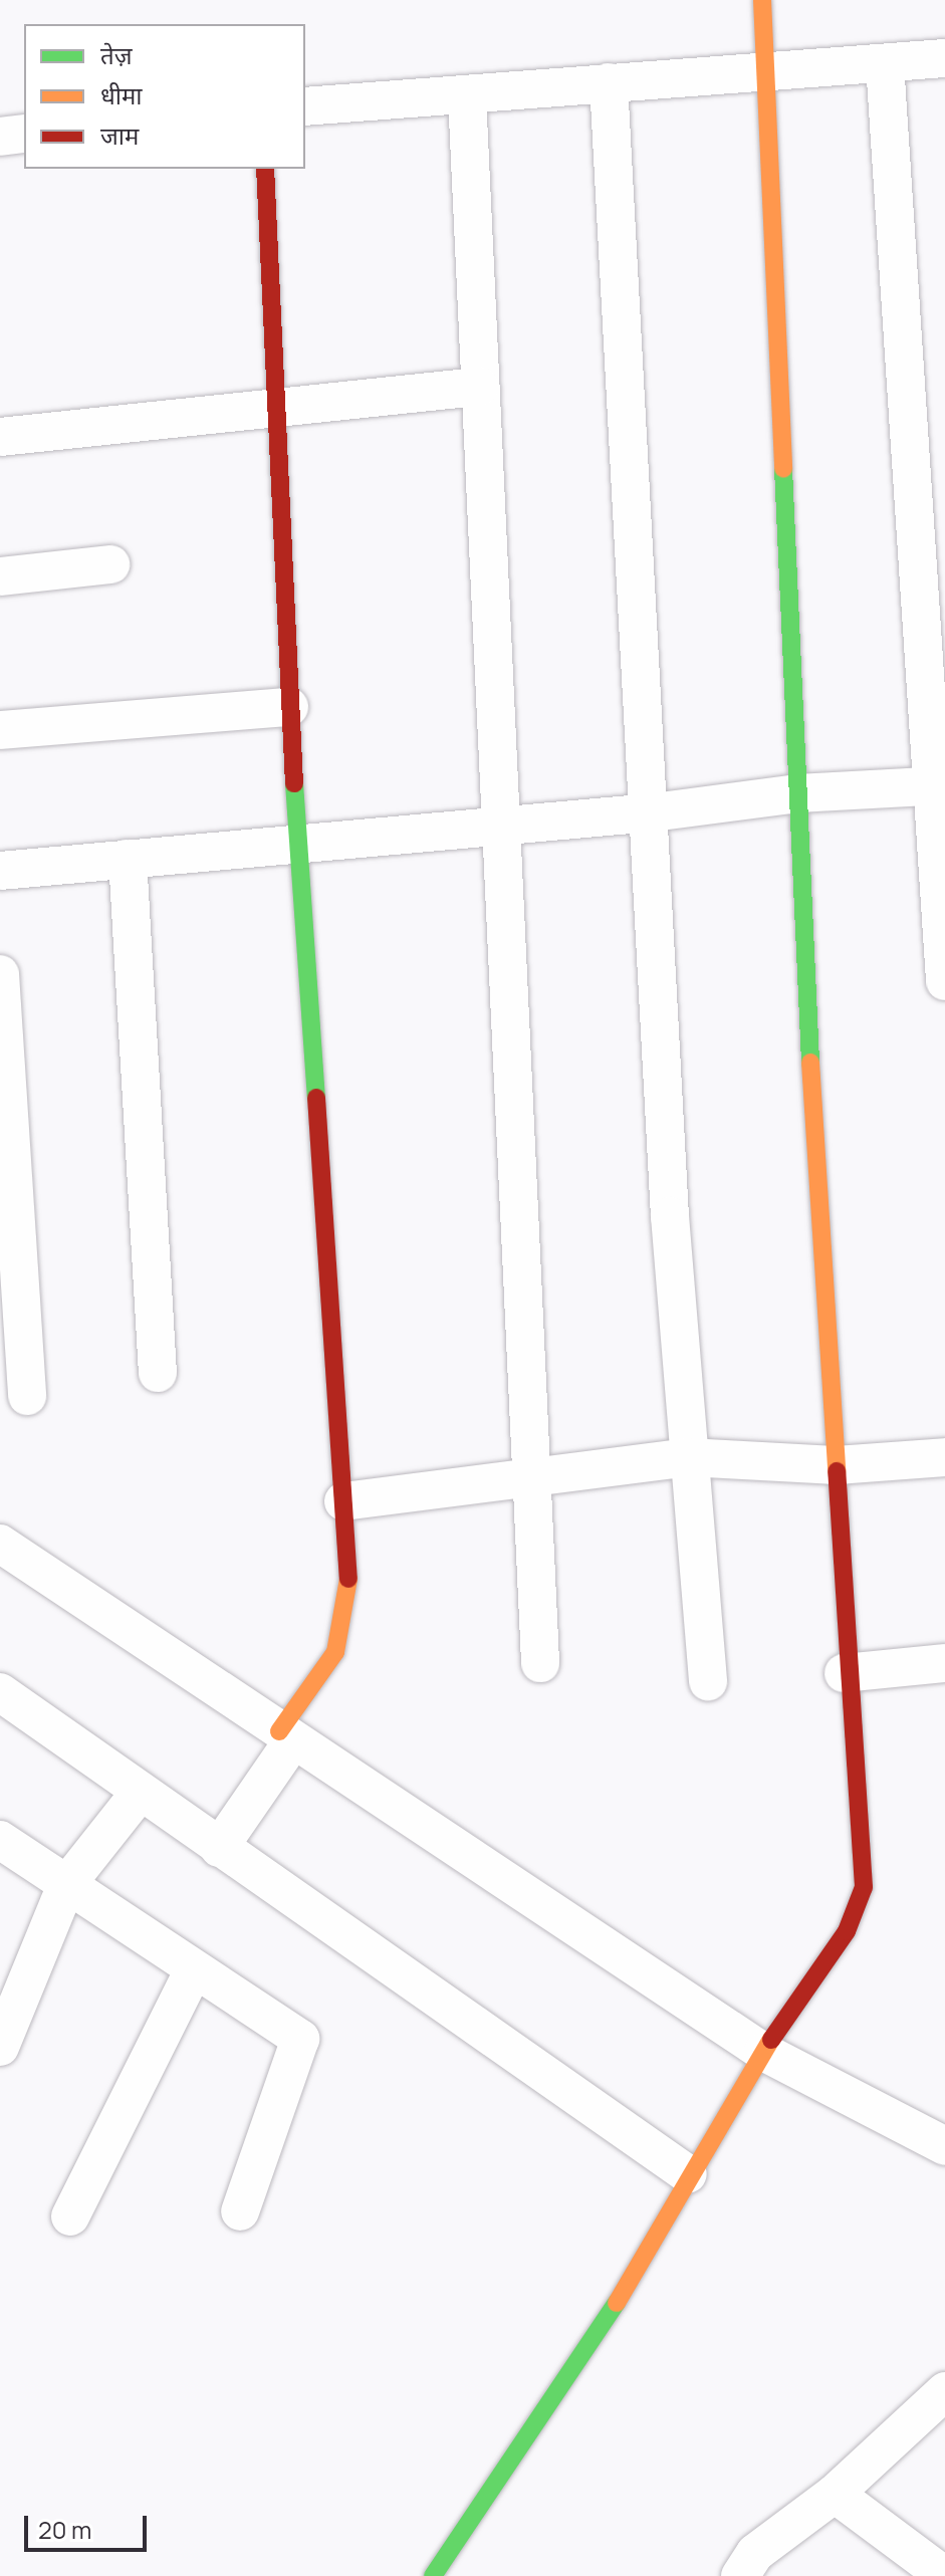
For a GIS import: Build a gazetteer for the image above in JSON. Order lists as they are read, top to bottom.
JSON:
{
  "legend": ["तेज़", "धीमा", "जाम"],
  "scale_bar": "20 m"
}
